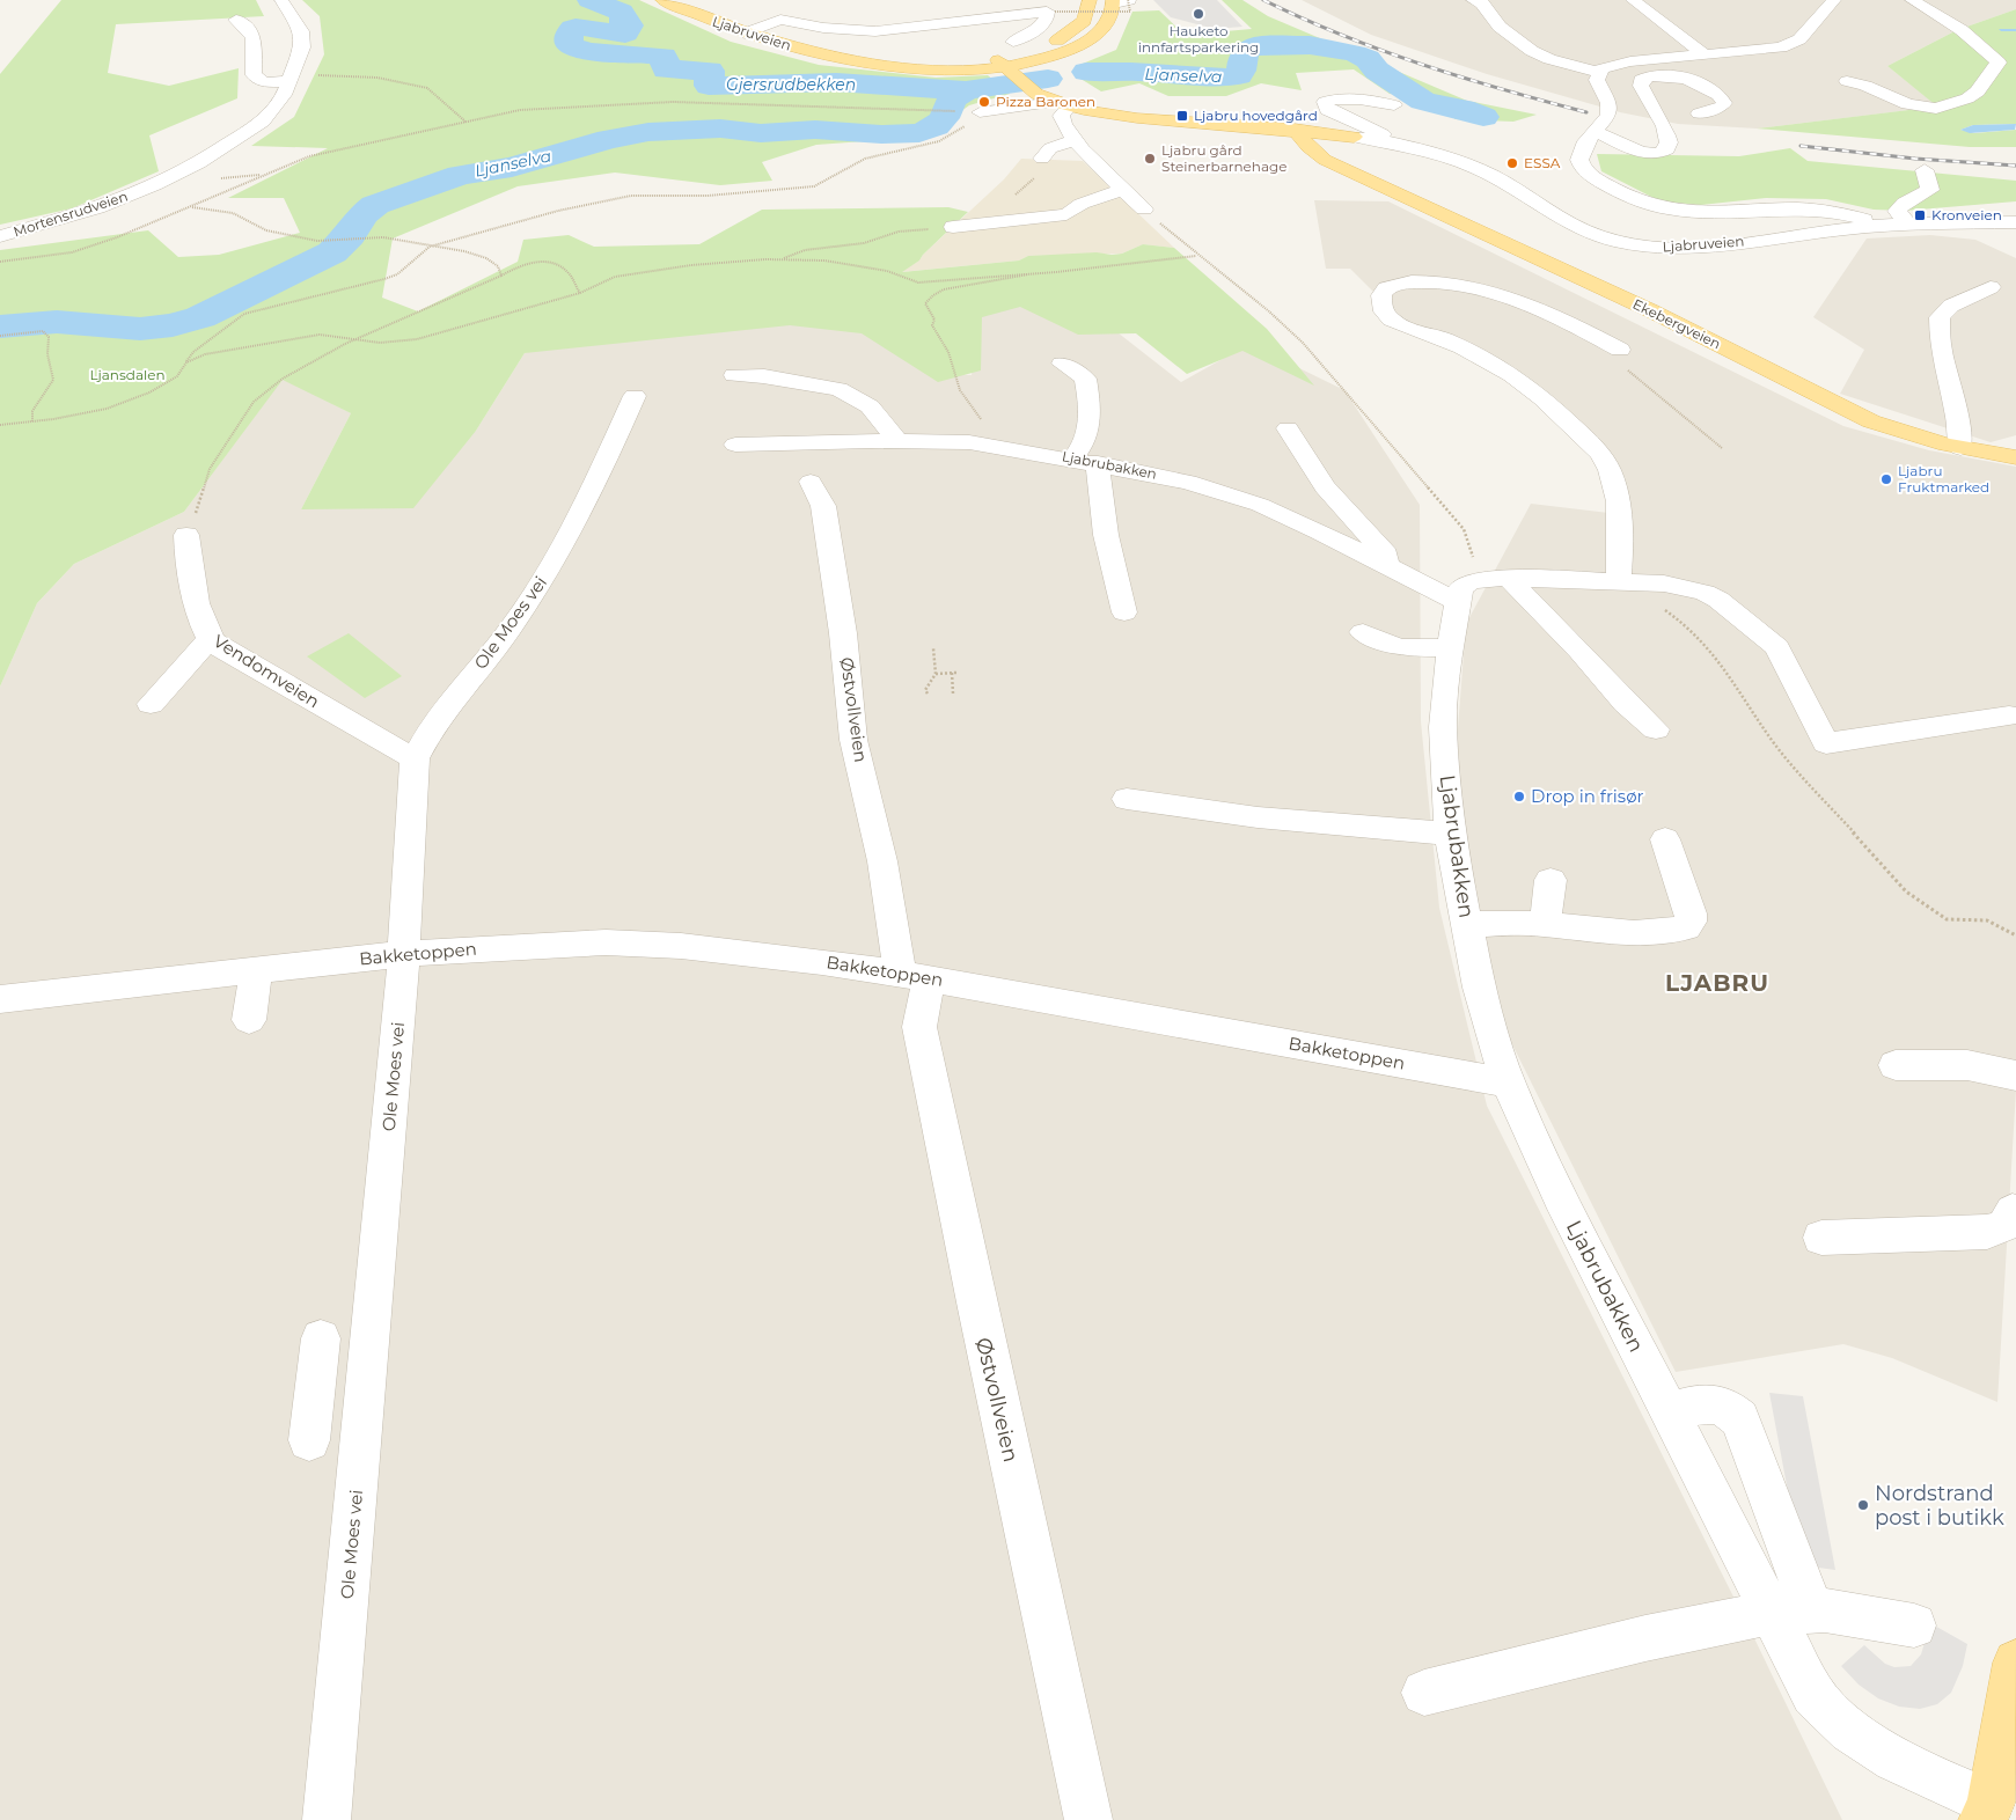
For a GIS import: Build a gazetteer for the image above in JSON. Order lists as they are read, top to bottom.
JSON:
{
  "streets": {
    "main road": ["Ljabruveien", "Ekebergveien"],
    "street": [
      "Mortensrudveien",
      "Ljabrubakken",
      "Ole Moes vei",
      "Vendomveien",
      "Østvollveien",
      "Bakketoppen"
    ]
  },
  "crossings": [
    ["Ljabruveien", "Ekebergveien"],
    ["Ljabrubakken", "Bakketoppen"],
    ["Ole Moes vei", "Vendomveien"],
    ["Ole Moes vei", "Bakketoppen"],
    ["Østvollveien", "Bakketoppen"]
  ],
  "districts": ["LJABRU"],
  "water": ["Ljanselva", "Gjersrudbekken"],
  "parks": ["Ljansdalen"],
  "places": {
    "other": [
      "Hauketo innfartsparkering",
      "Pizza Baronen",
      "Ljabru gård Steinerbarnehage",
      "ESSA",
      "Ljabru Fruktmarked",
      "Drop in frisør",
      "Nordstrand post i butikk"
    ],
    "transit": ["Ljabru hovedgård", "Kronveien"]
  }
}
